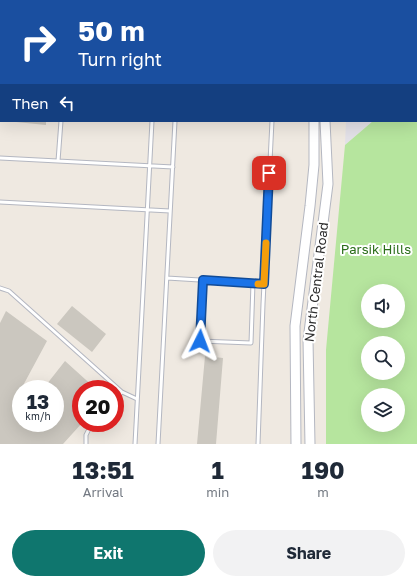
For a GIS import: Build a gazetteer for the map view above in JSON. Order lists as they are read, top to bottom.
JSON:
{
  "streets": {
    "main road": ["North Central Road"]
  },
  "parks": ["Parsik Hills"],
  "page": {
    "turn": ["50 m", "Turn right"],
    "then": "Then",
    "speed": "13 km/h",
    "limit": "20",
    "eta": [
      "13:51",
      "Arrival",
      "1",
      "min",
      "190",
      "m"
    ],
    "buttons": ["Exit", "Share"]
  }
}
